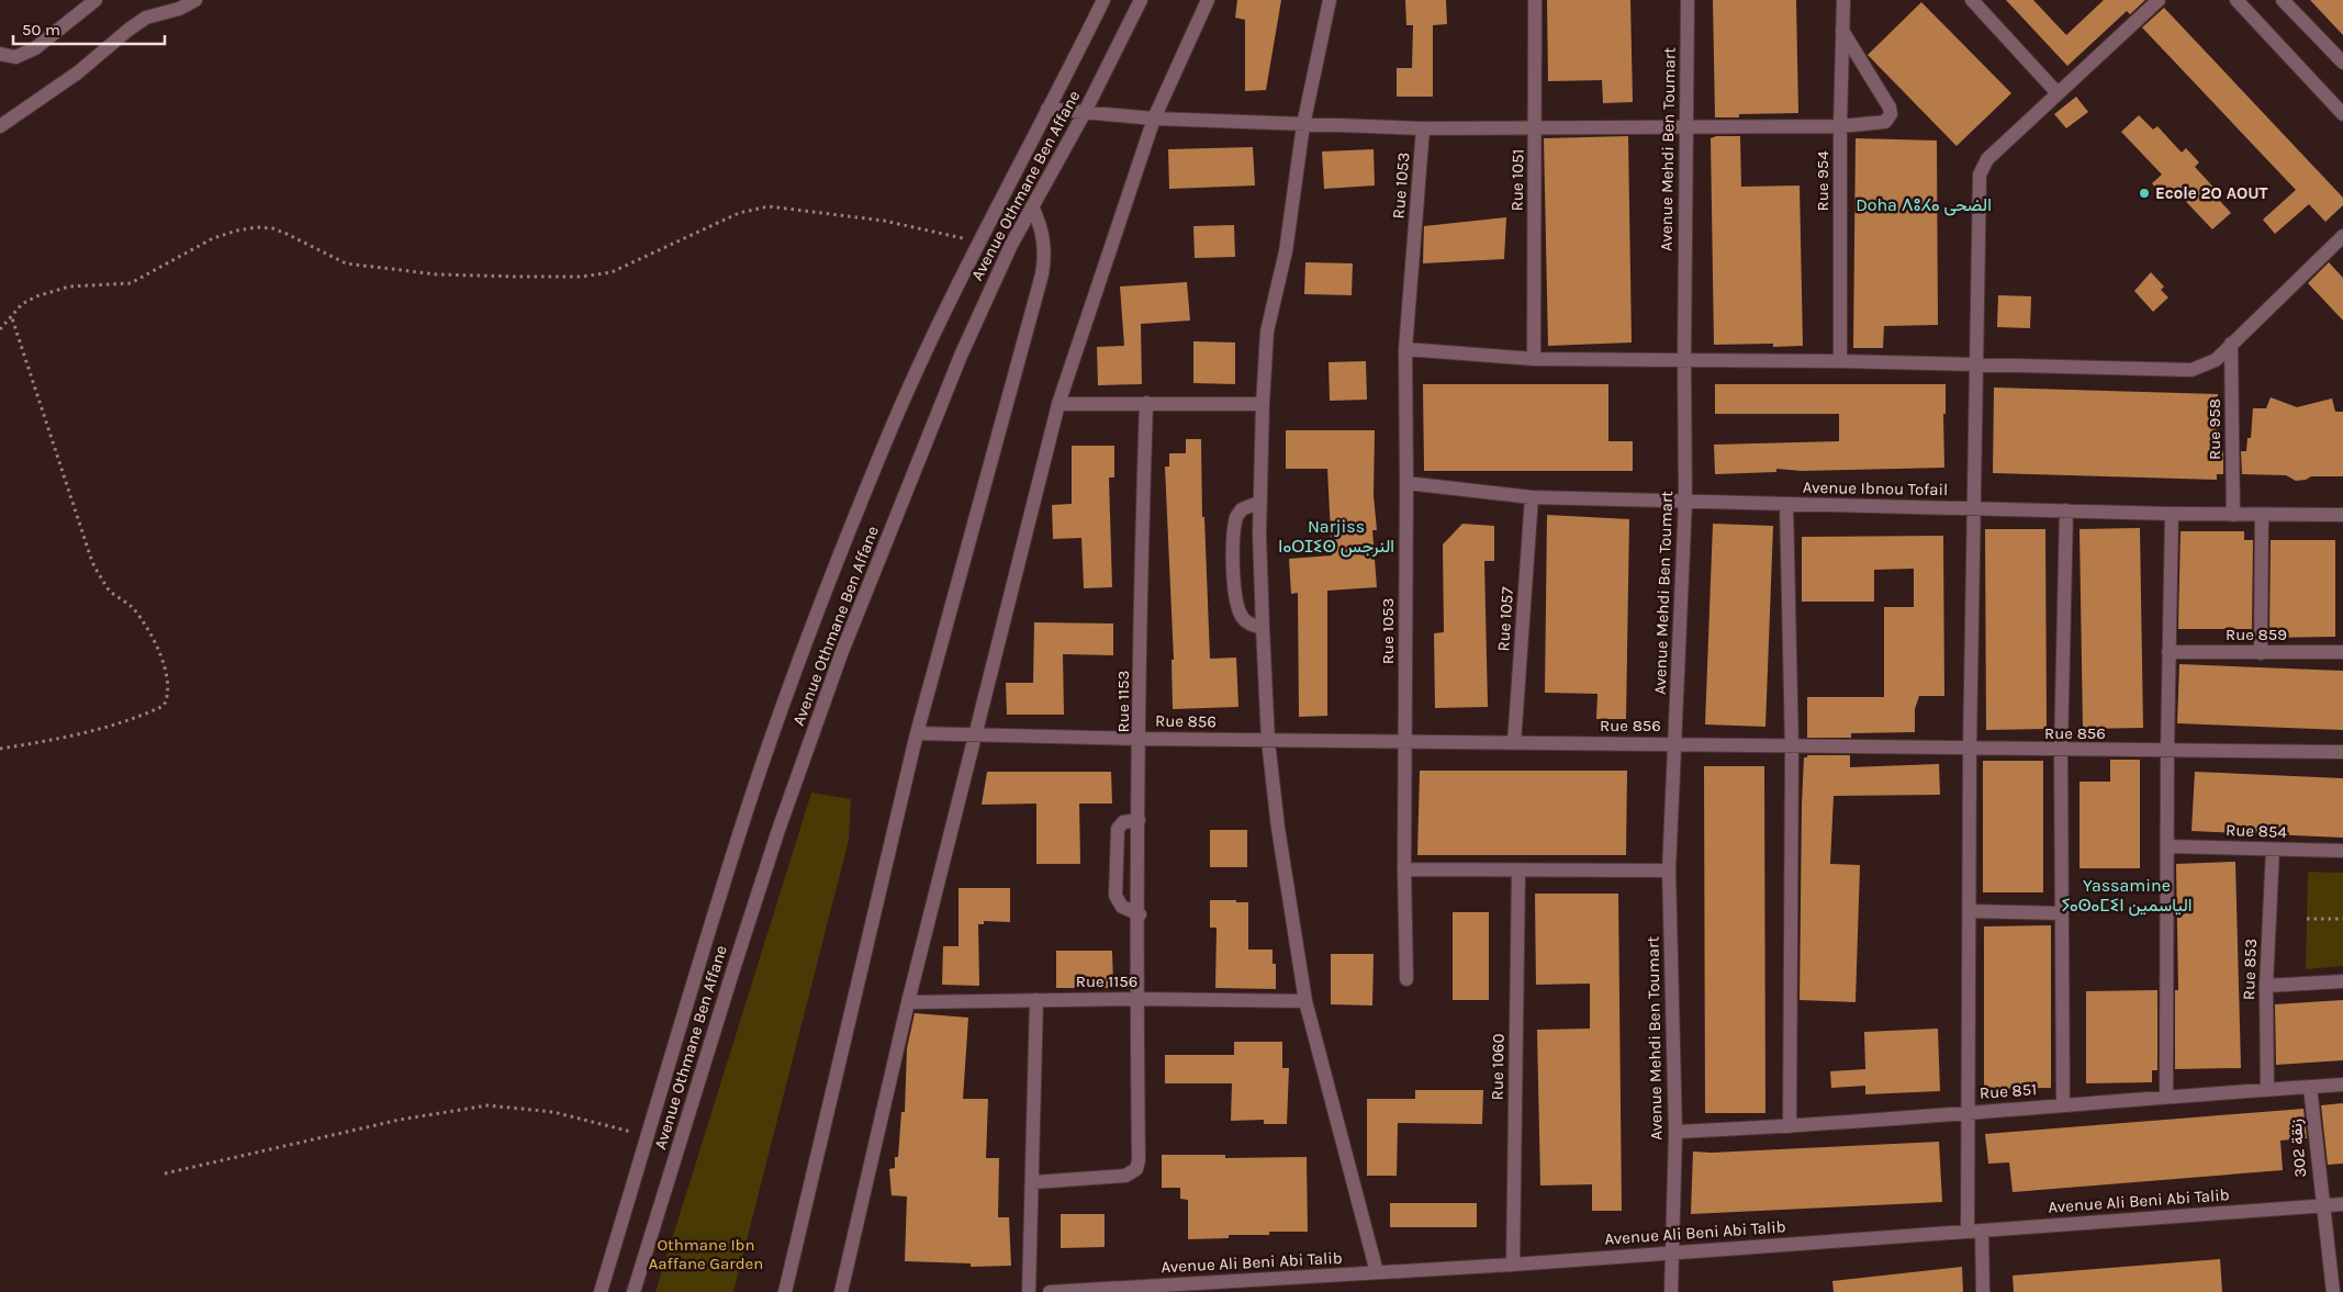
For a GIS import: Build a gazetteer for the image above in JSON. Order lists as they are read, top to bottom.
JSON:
{
  "streets": {
    "street": [
      "Avenue Mehdi Ben Toumart",
      "Rue 1051",
      "Rue 954",
      "Avenue Othmane Ben Affane",
      "Rue 1053",
      "Rue 958",
      "Avenue Ibnou Tofail",
      "Rue 1057",
      "Rue 859",
      "Rue 1153",
      "Rue 856",
      "Rue 854",
      "Rue 853",
      "Rue 1156",
      "Rue 1060",
      "Rue 851",
      "زنقة 302",
      "Avenue Ali Beni Abi Talib"
    ]
  },
  "crossings": [
    ["Avenue Mehdi Ben Toumart", "Avenue Ibnou Tofail"],
    ["Avenue Mehdi Ben Toumart", "Rue 856"],
    ["Avenue Mehdi Ben Toumart", "Rue 851"],
    ["Avenue Mehdi Ben Toumart", "Avenue Ali Beni Abi Talib"],
    ["Rue 1053", "Avenue Ibnou Tofail"],
    ["Rue 1053", "Rue 856"],
    ["Rue 958", "Avenue Ibnou Tofail"],
    ["Avenue Ibnou Tofail", "Rue 1057"],
    ["Rue 1057", "Rue 856"],
    ["Rue 1153", "Rue 856"],
    ["Rue 1153", "Rue 1156"],
    ["Rue 854", "Rue 853"],
    ["Rue 853", "Rue 851"],
    ["Rue 1060", "Avenue Ali Beni Abi Talib"],
    ["Rue 851", "زنقة 302"],
    ["زنقة 302", "Avenue Ali Beni Abi Talib"]
  ],
  "districts": ["Doha ⴷⵓⵃⴰ الضحى", "Narjiss ⵏⴰⵔⵊⵉⵙ النرجس", "Yassamine ⵢⴰⵙⴰⵎⵉⵏ الياسمين"],
  "parks": ["Othmane Ibn Aaffane Garden"],
  "places": ["Ecole 2O AOUT"],
  "scale_bar": "50 m"
}
